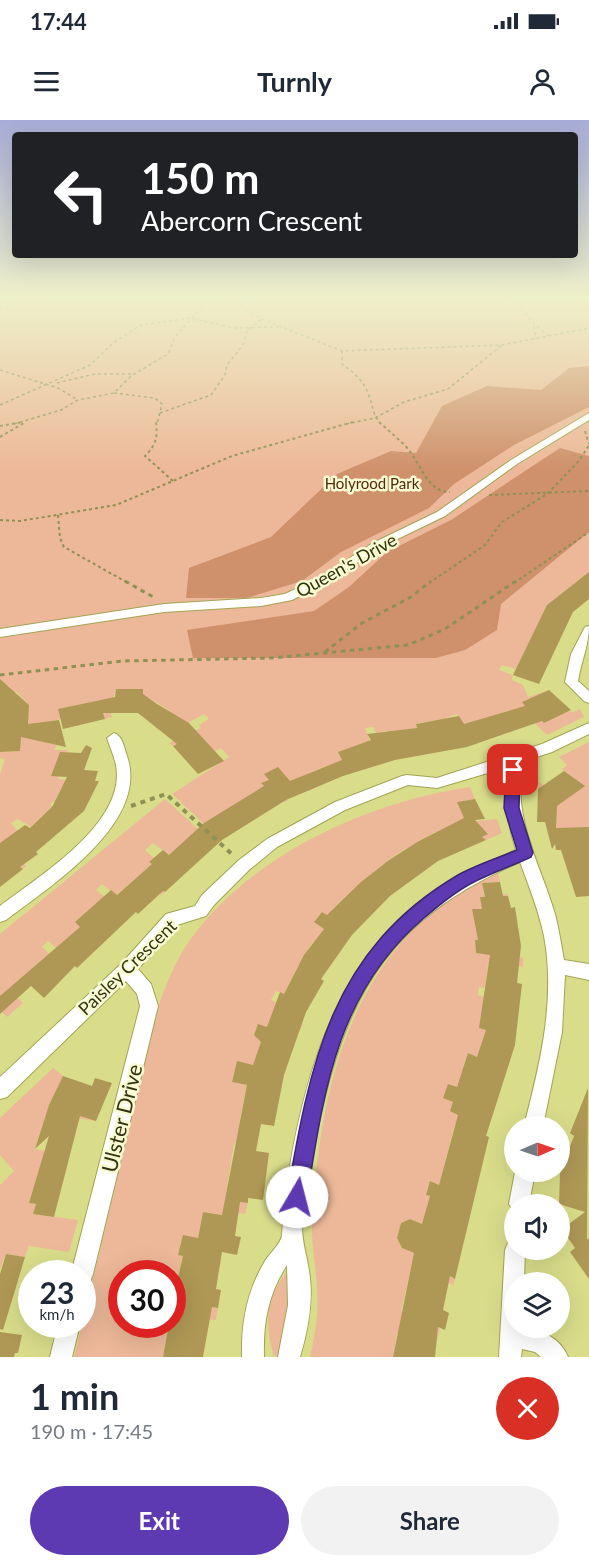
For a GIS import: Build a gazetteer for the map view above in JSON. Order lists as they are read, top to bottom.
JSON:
{
  "streets": {
    "street": ["Queen's Drive", "Paisley Crescent", "Ulster Drive"]
  },
  "crossings": [
    ["Paisley Crescent", "Ulster Drive"]
  ],
  "parks": ["Holyrood Park"],
  "north": "right",
  "page": {
    "status": "17:44",
    "header": "Turnly",
    "turn": ["150 m", "Abercorn Crescent"],
    "speed": "23 km/h",
    "limit": "30",
    "heading": ["1 min", "190 m · 17:45"],
    "buttons": ["Exit", "Share"]
  }
}
